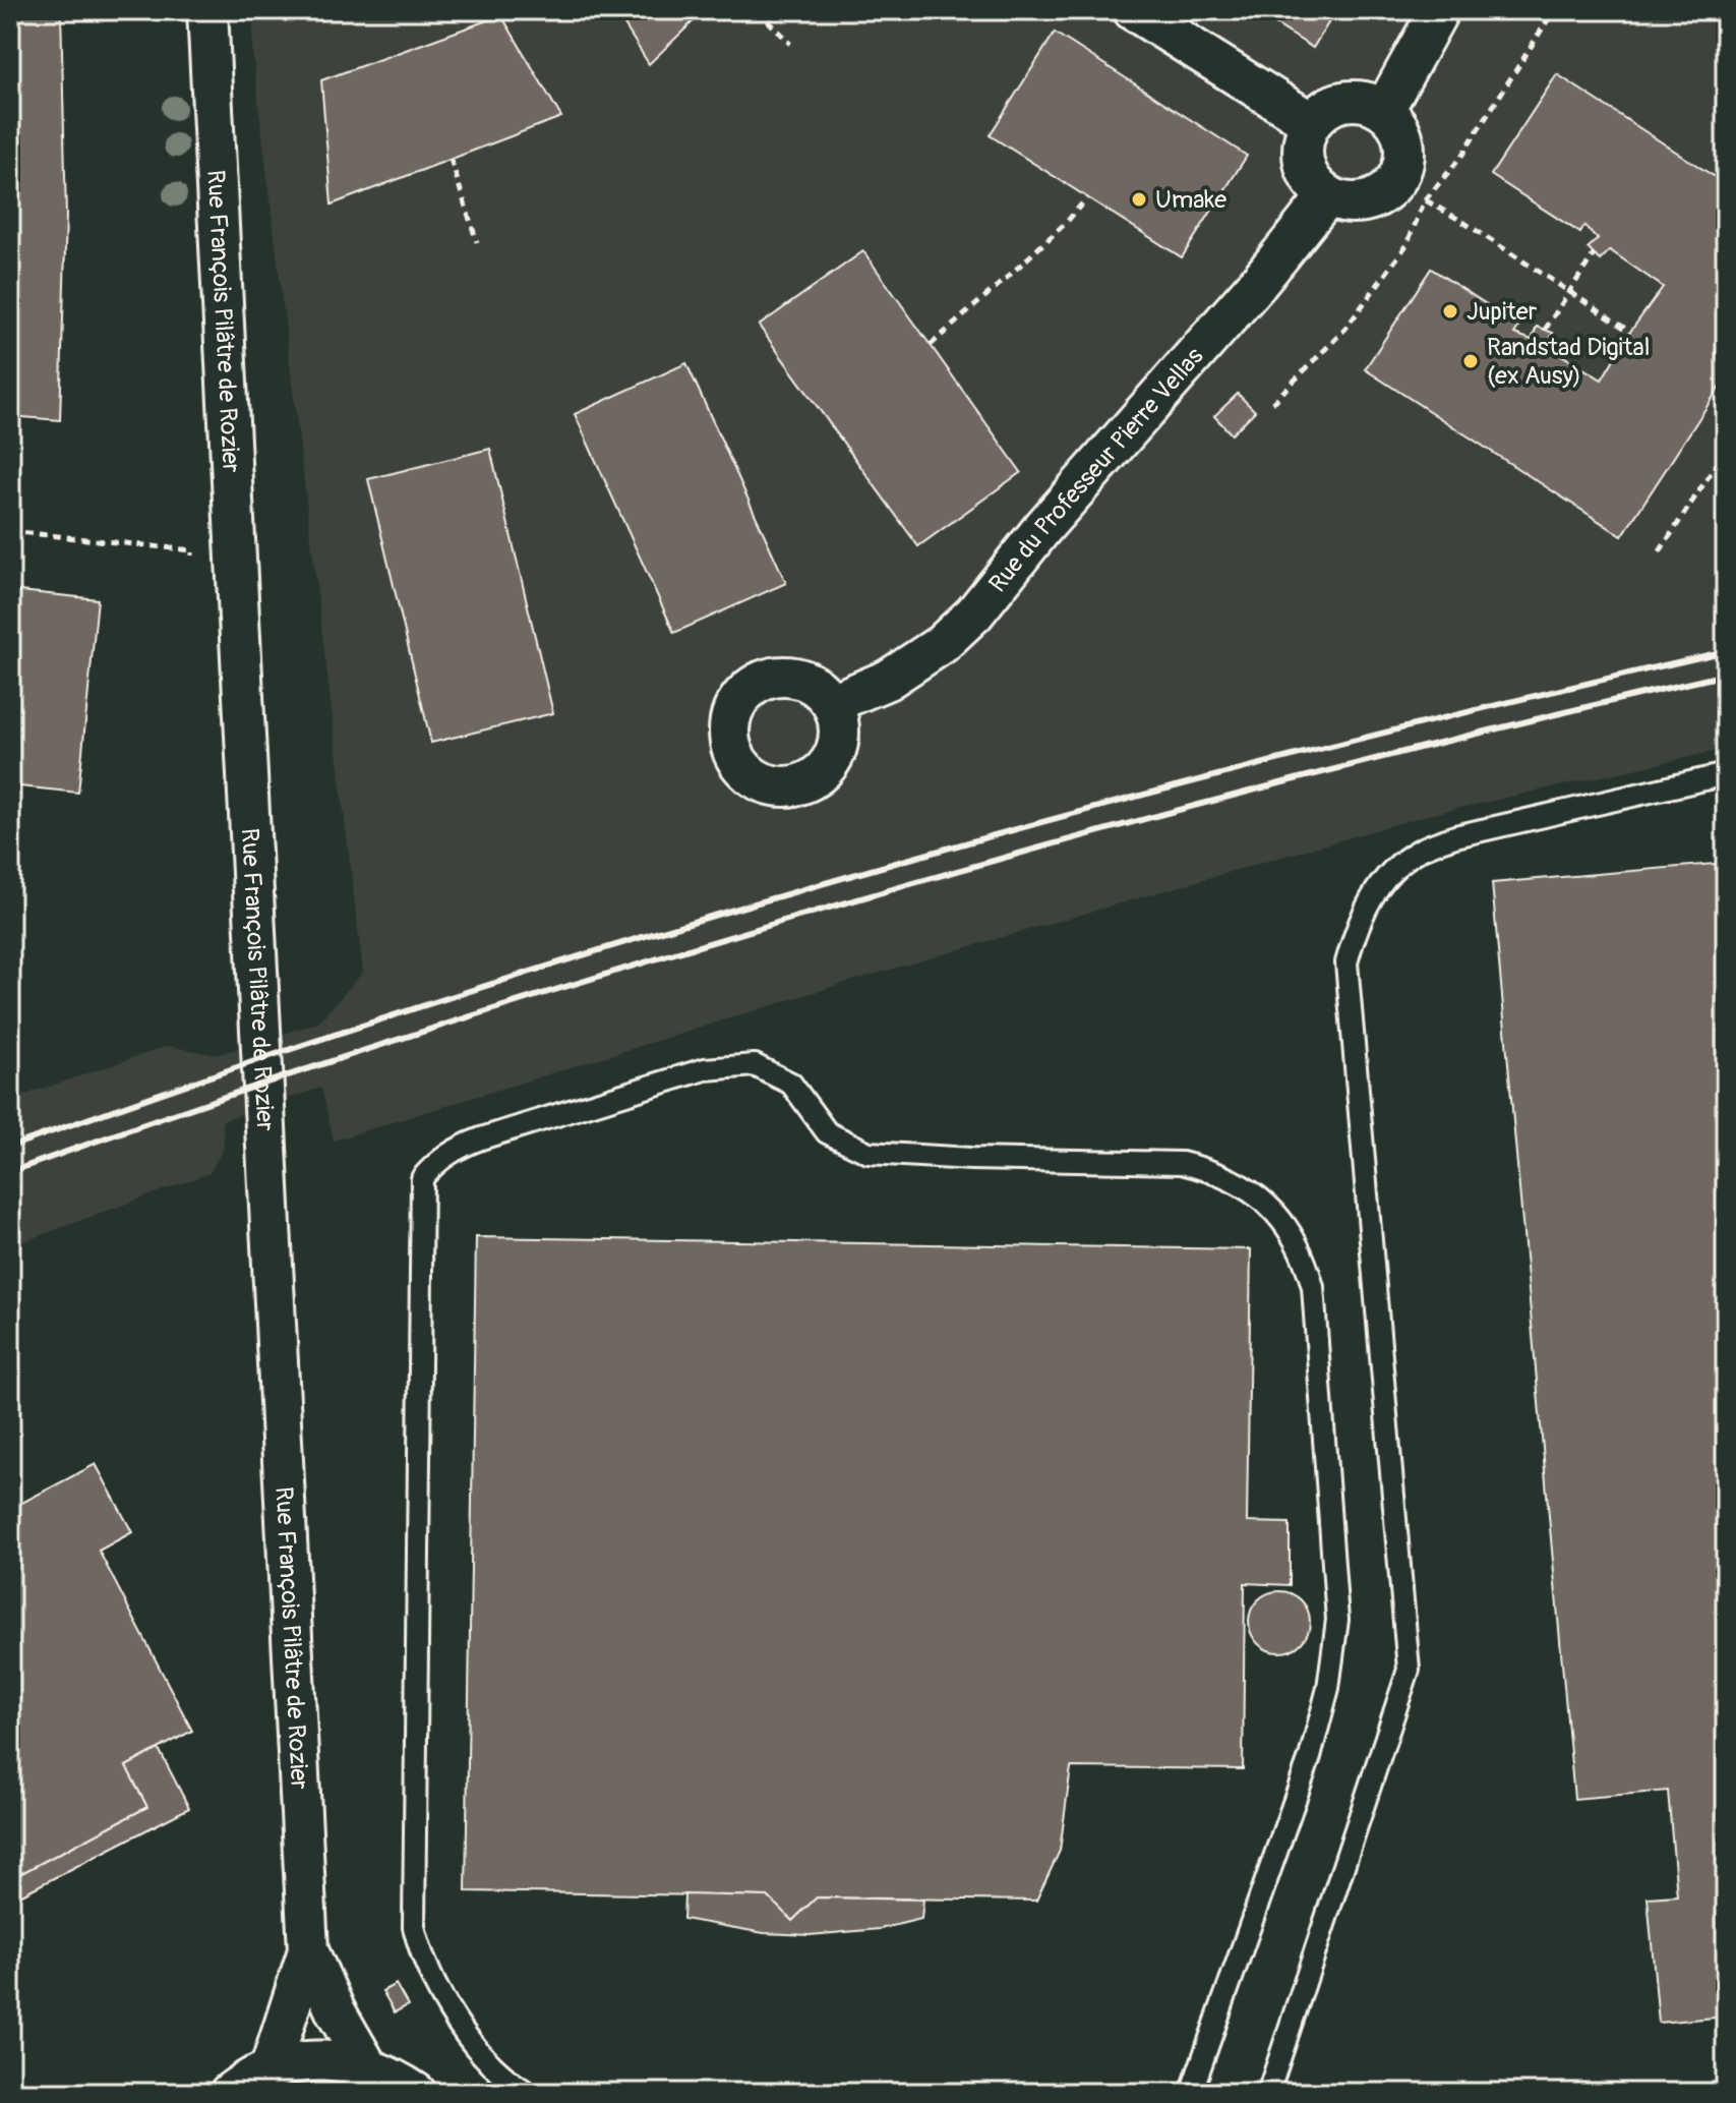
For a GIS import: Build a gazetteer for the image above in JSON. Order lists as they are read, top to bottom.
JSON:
{
  "streets": {
    "street": ["Rue François Pilâtre de Rozier", "Rue du Professeur Pierre Vellas"]
  },
  "places": ["Umake", "Jupiter", "Randstad Digital (ex Ausy)"]
}
